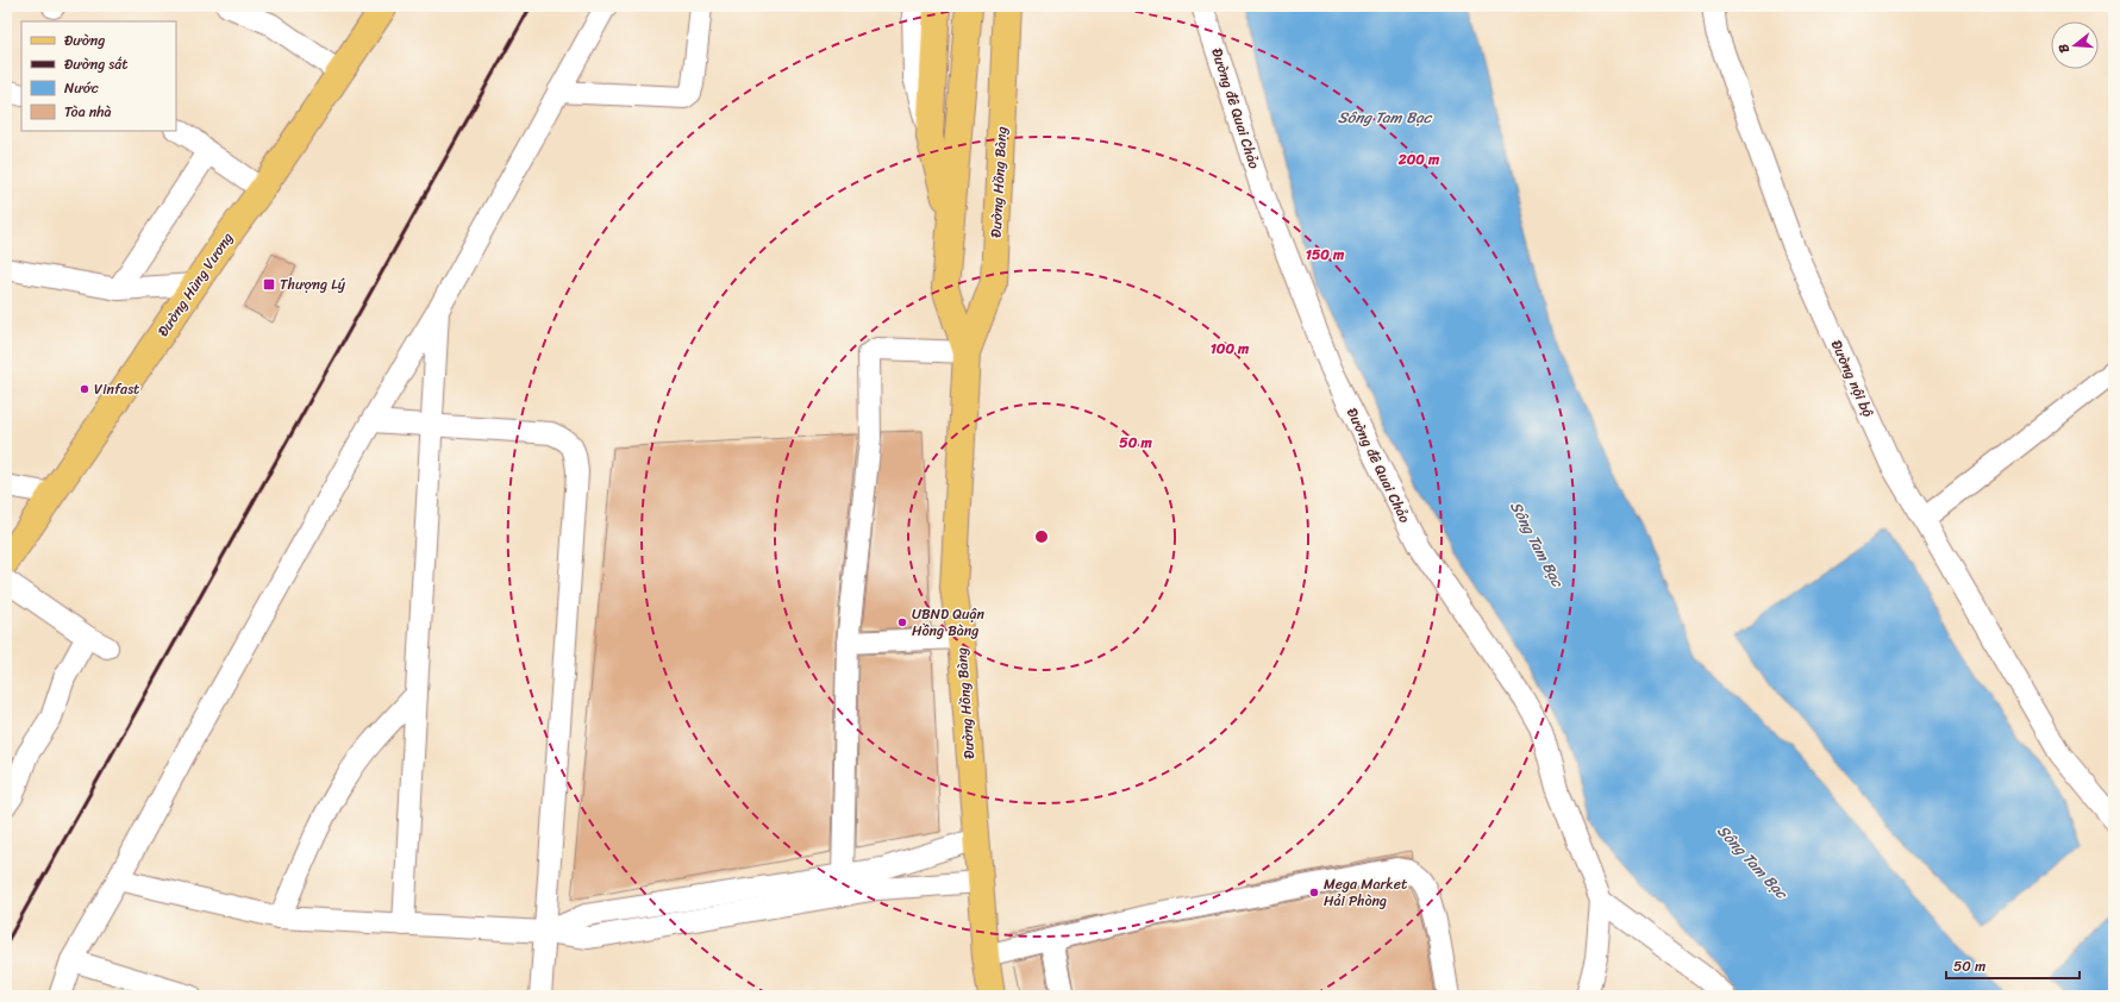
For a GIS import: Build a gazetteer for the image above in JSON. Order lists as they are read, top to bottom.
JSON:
{
  "streets": {
    "main road": ["Đường Hồng Bàng", "Đường Hùng Vương"],
    "street": ["Đường đê Quai Chảo", "Đường nội bộ"]
  },
  "water": ["Sông Tam Bạc"],
  "places": {
    "transit": ["Thượng Lý"],
    "other": ["Vinfast", "UBND Quận Hồng Bàng", "Mega Market Hải Phòng"]
  },
  "legend": [
    "Đường",
    "Đường sắt",
    "Nước",
    "Tòa nhà"
  ],
  "scale_bar": "50 m",
  "north": "left",
  "rings": [
    "200 m",
    "150 m",
    "100 m",
    "50 m"
  ]
}
